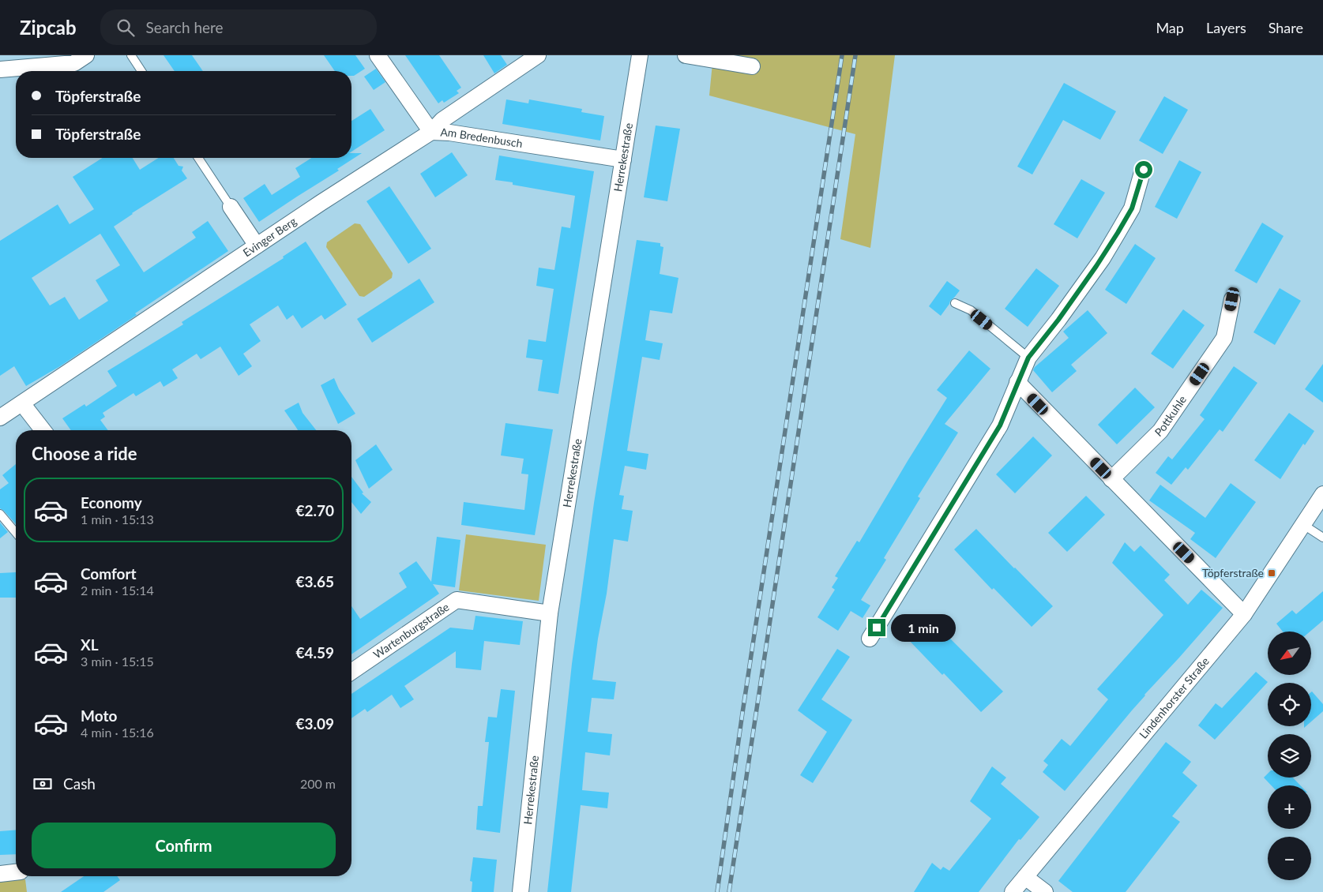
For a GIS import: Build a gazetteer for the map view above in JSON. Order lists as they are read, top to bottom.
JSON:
{
  "streets": {
    "street": [
      "Am Bredenbusch",
      "Herrekestraße",
      "Evinger Berg",
      "Pottkuhle",
      "Wartenburgstraße",
      "Lindenhorster Straße"
    ]
  },
  "crossings": [
    ["Am Bredenbusch", "Herrekestraße"],
    ["Am Bredenbusch", "Evinger Berg"],
    ["Herrekestraße", "Wartenburgstraße"]
  ],
  "places": {
    "transit": ["Töpferstraße"]
  },
  "north": "bottom left",
  "page": {
    "header": "Zipcab",
    "search": "Search here",
    "nav": ["Map", "Layers", "Share"],
    "banner": ["Töpferstraße", "Töpferstraße"],
    "heading": "Choose a ride",
    "list": [
      {
        "name": "Economy",
        "note": "1 min · 15:13",
        "value": "€2.70"
      },
      {
        "name": "Comfort",
        "note": "2 min · 15:14",
        "value": "€3.65"
      },
      {
        "name": "XL",
        "note": "3 min · 15:15",
        "value": "€4.59"
      },
      {
        "name": "Moto",
        "note": "4 min · 15:16",
        "value": "€3.09"
      }
    ],
    "bubble": "1 min",
    "map_buttons": ["+", "−"],
    "pay": ["Cash", "200 m"],
    "buttons": "Confirm"
  }
}
